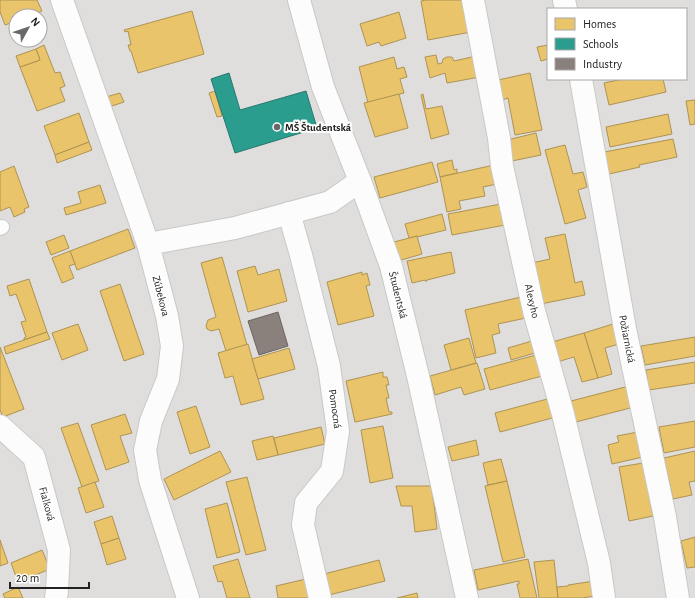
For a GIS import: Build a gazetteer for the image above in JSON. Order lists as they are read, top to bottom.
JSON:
{
  "streets": {
    "street": [
      "Študentská",
      "Zúbekova",
      "Alexyho",
      "Požiarnická",
      "Pomocná",
      "Fialková"
    ]
  },
  "places": ["MŠ Študentská"],
  "legend": ["Homes", "Schools", "Industry"],
  "scale_bar": "20 m",
  "north": "top right"
}
